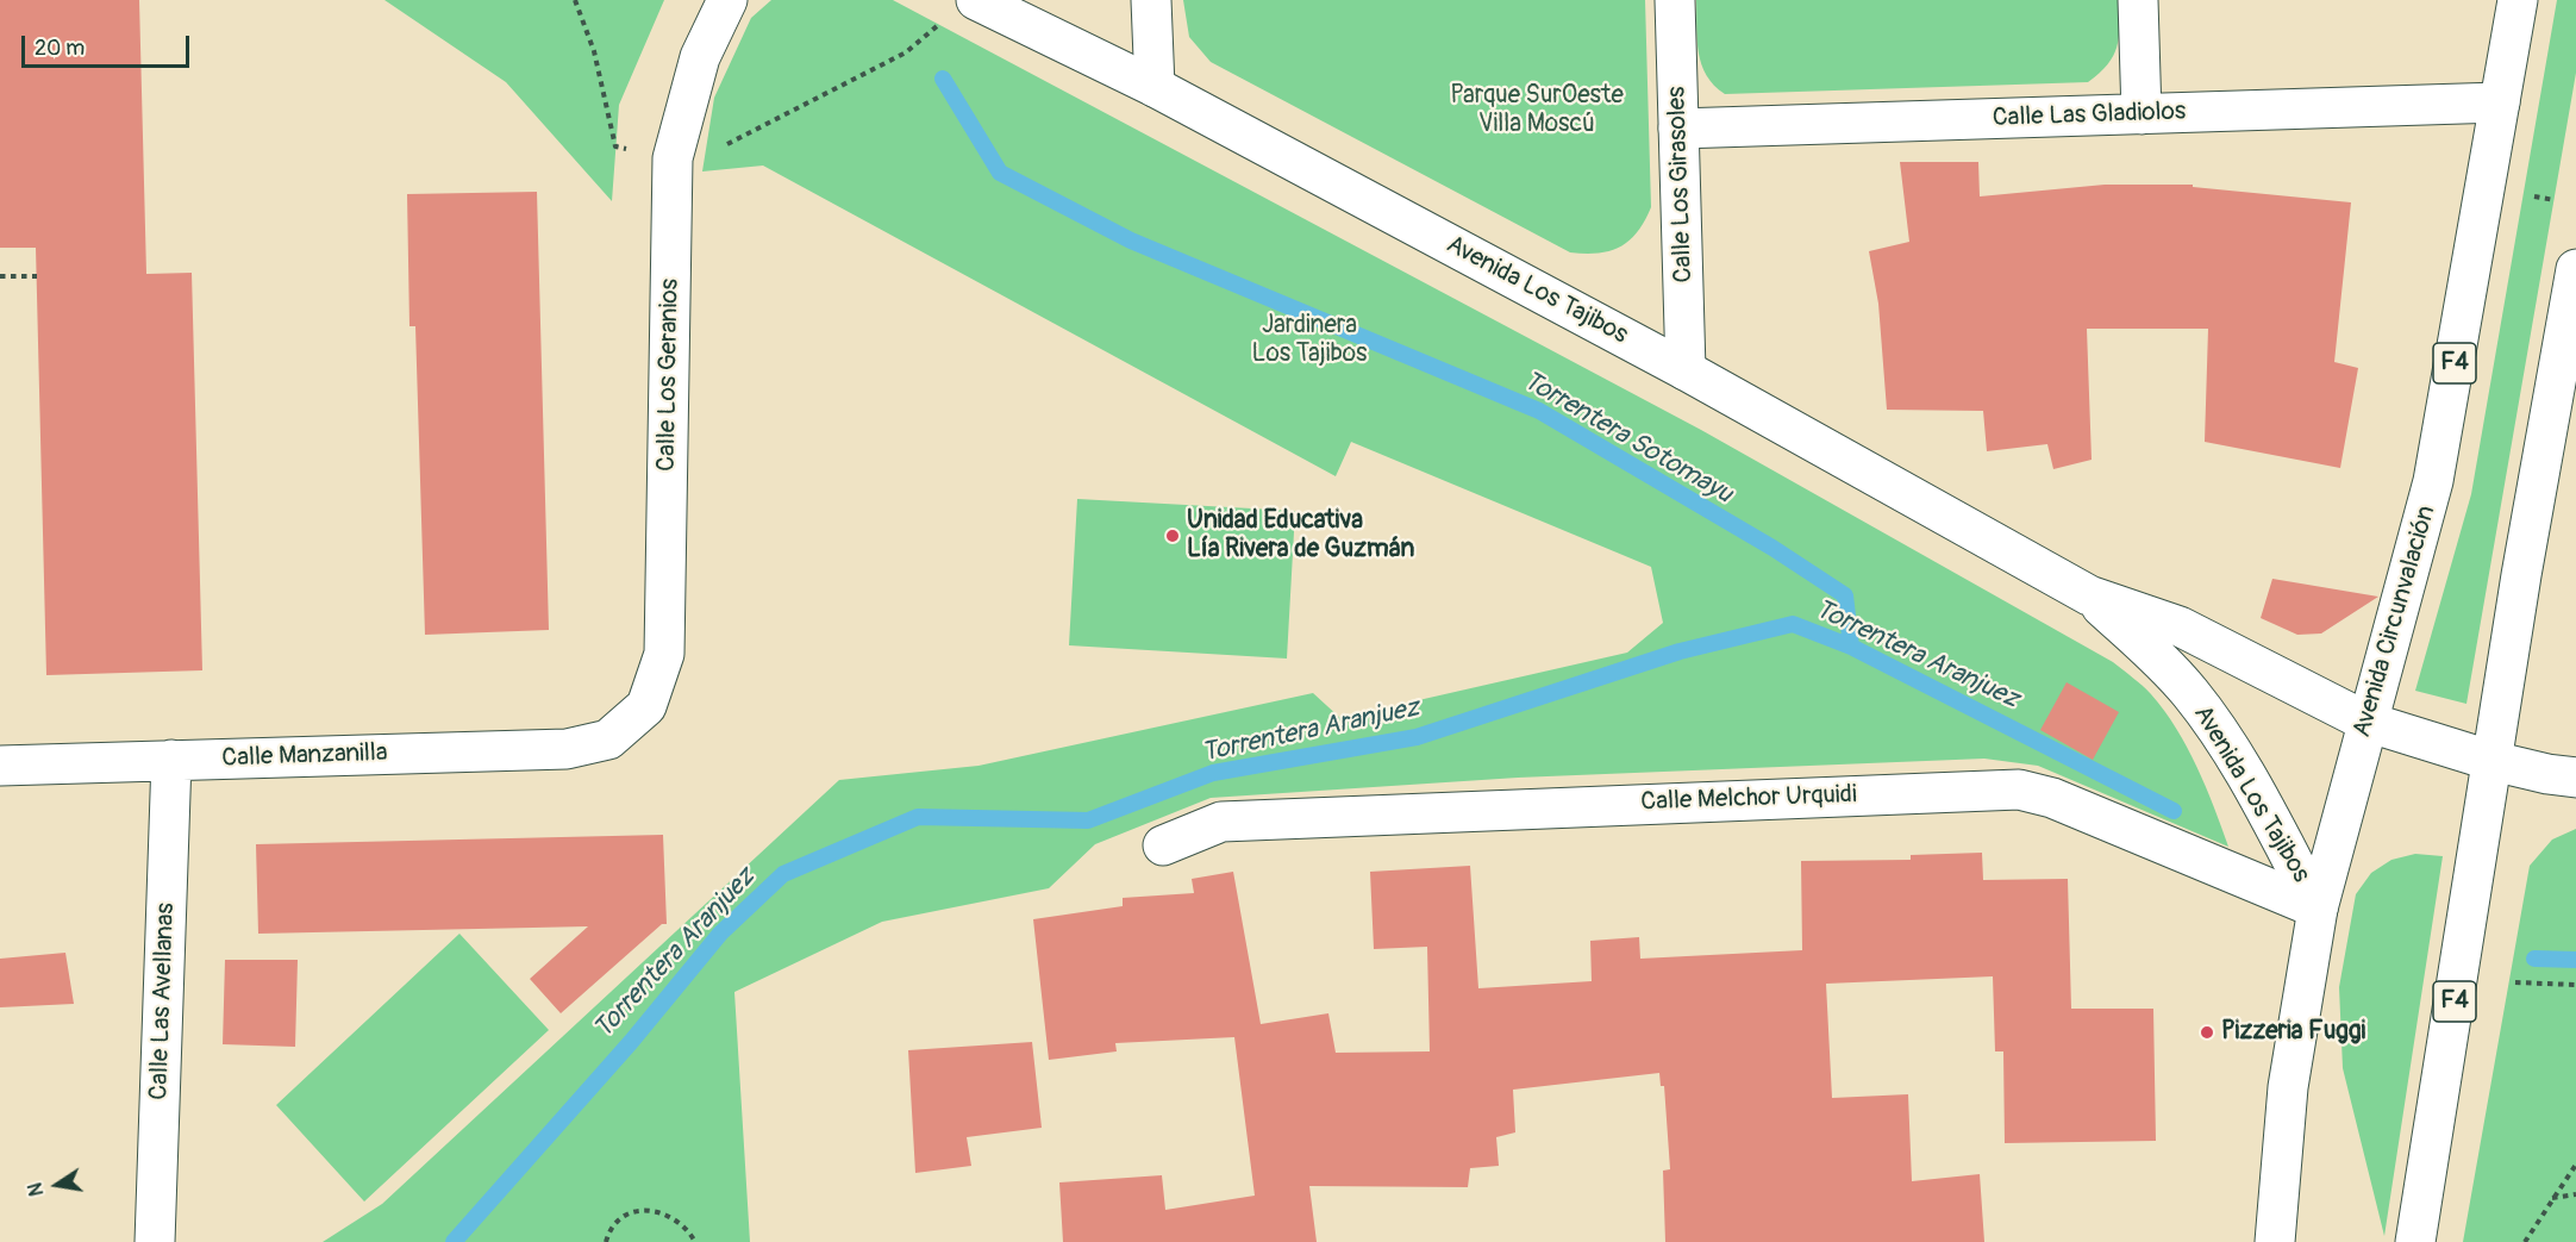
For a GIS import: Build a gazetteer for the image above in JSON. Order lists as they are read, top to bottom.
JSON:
{
  "streets": {
    "main road": [
      "Calle Las Gladiolos",
      "Calle Los Girasoles",
      "Avenida Los Tajibos",
      "F4",
      "Calle Los Geranios",
      "Avenida Circunvalación",
      "Calle Manzanilla",
      "Calle Melchor Urquidi",
      "Calle Las Avellanas"
    ]
  },
  "crossings": [
    ["Calle Las Gladiolos", "Calle Los Girasoles"],
    ["Calle Las Gladiolos", "Avenida Circunvalación"],
    ["Calle Los Girasoles", "Avenida Los Tajibos"],
    ["Avenida Los Tajibos", "F4"],
    ["Avenida Los Tajibos", "Avenida Circunvalación"],
    ["Avenida Los Tajibos", "Calle Melchor Urquidi"],
    ["Calle Los Geranios", "Calle Manzanilla"],
    ["Avenida Circunvalación", "Calle Melchor Urquidi"],
    ["Calle Manzanilla", "Calle Las Avellanas"]
  ],
  "water": ["Torrentera Sotomayu", "Torrentera Aranjuez"],
  "parks": ["Parque SurOeste Villa Moscú", "Jardinera Los Tajibos"],
  "places": ["Unidad Educativa Lía Rivera de Guzmán", "Pizzeria Fuggi"],
  "scale_bar": "20 m",
  "north": "left"
}
